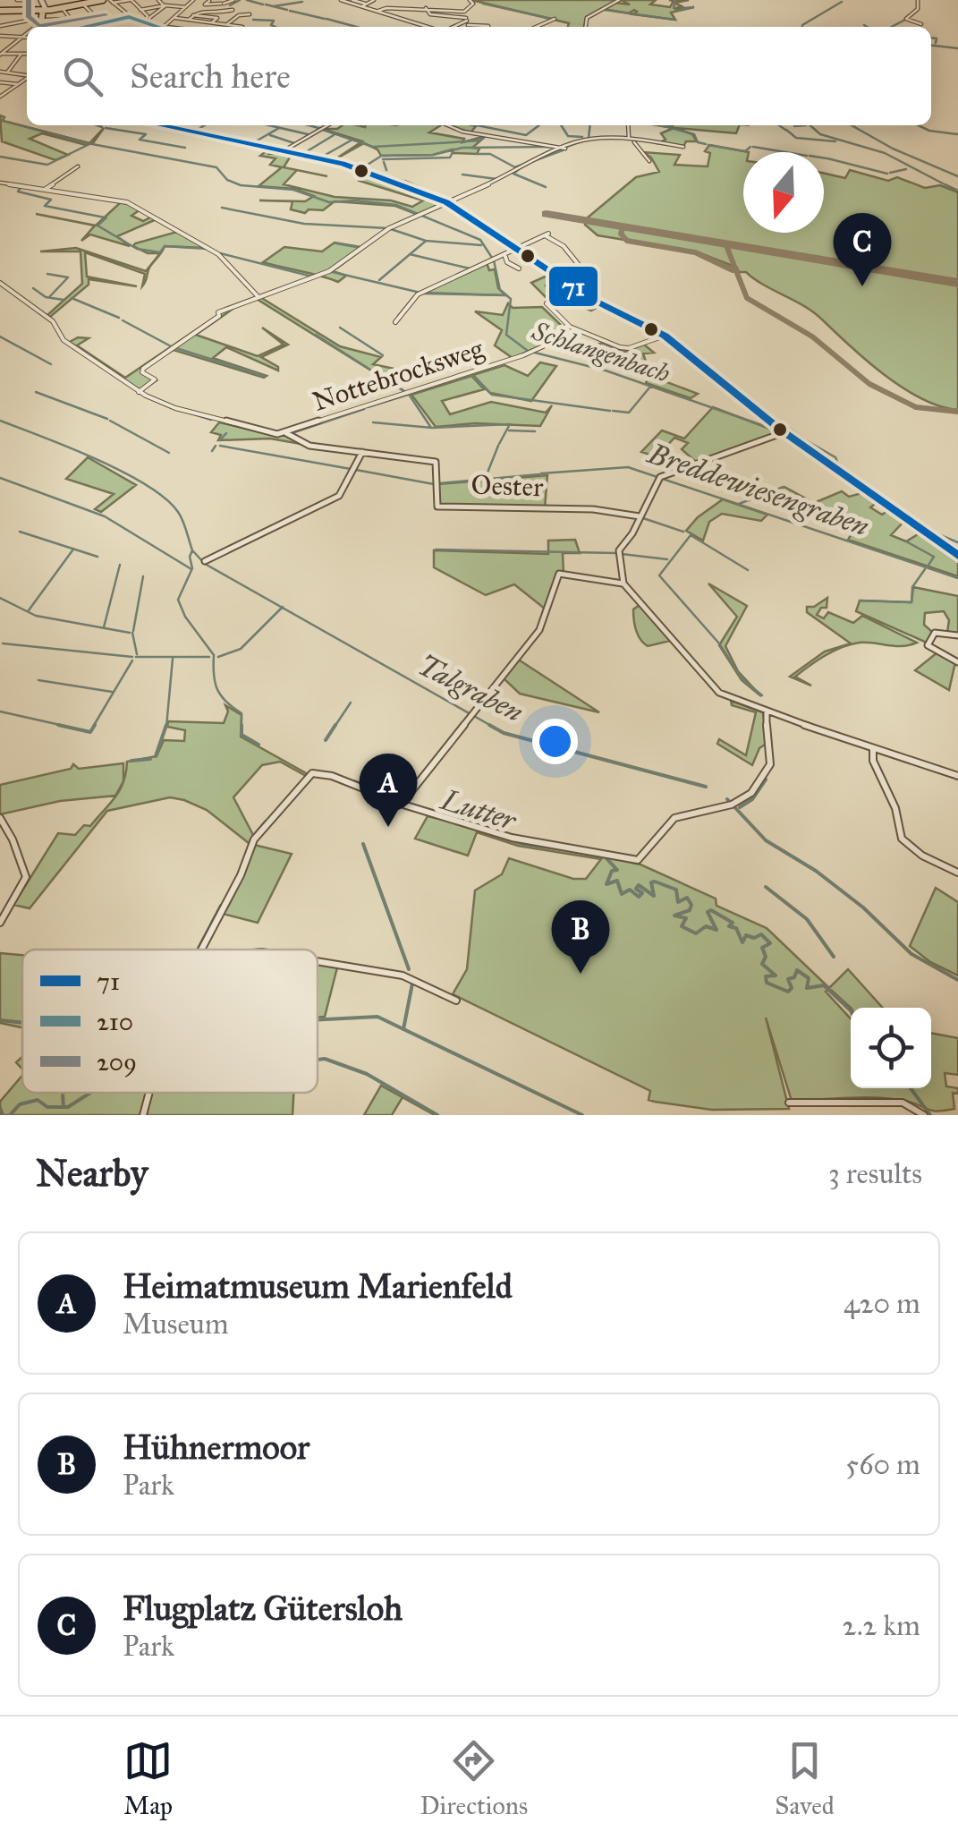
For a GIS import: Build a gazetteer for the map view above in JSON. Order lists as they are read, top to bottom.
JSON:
{
  "streets": {
    "street": ["Nottebrocksweg", "Oester"]
  },
  "crossings": [
    ["Nottebrocksweg", "Oester"]
  ],
  "water": [
    "Schlangenbach",
    "Breddewiesengraben",
    "Talgraben",
    "Lutter"
  ],
  "lines": ["transit line 209", "transit line 210", "transit line 71"],
  "legend": ["71", "210", "209"],
  "north": "bottom",
  "page": {
    "search": "Search here",
    "pins": ["C", "A", "B"],
    "heading": ["Nearby", "3 results"],
    "list": [
      {
        "mark": "A",
        "name": "Heimatmuseum Marienfeld",
        "note": "Museum",
        "value": "420 m"
      },
      {
        "mark": "B",
        "name": "Hühnermoor",
        "note": "Park",
        "value": "560 m"
      },
      {
        "mark": "C",
        "name": "Flugplatz Gütersloh",
        "note": "Park",
        "value": "2.2 km"
      }
    ],
    "nav": ["Map", "Directions", "Saved"]
  }
}
